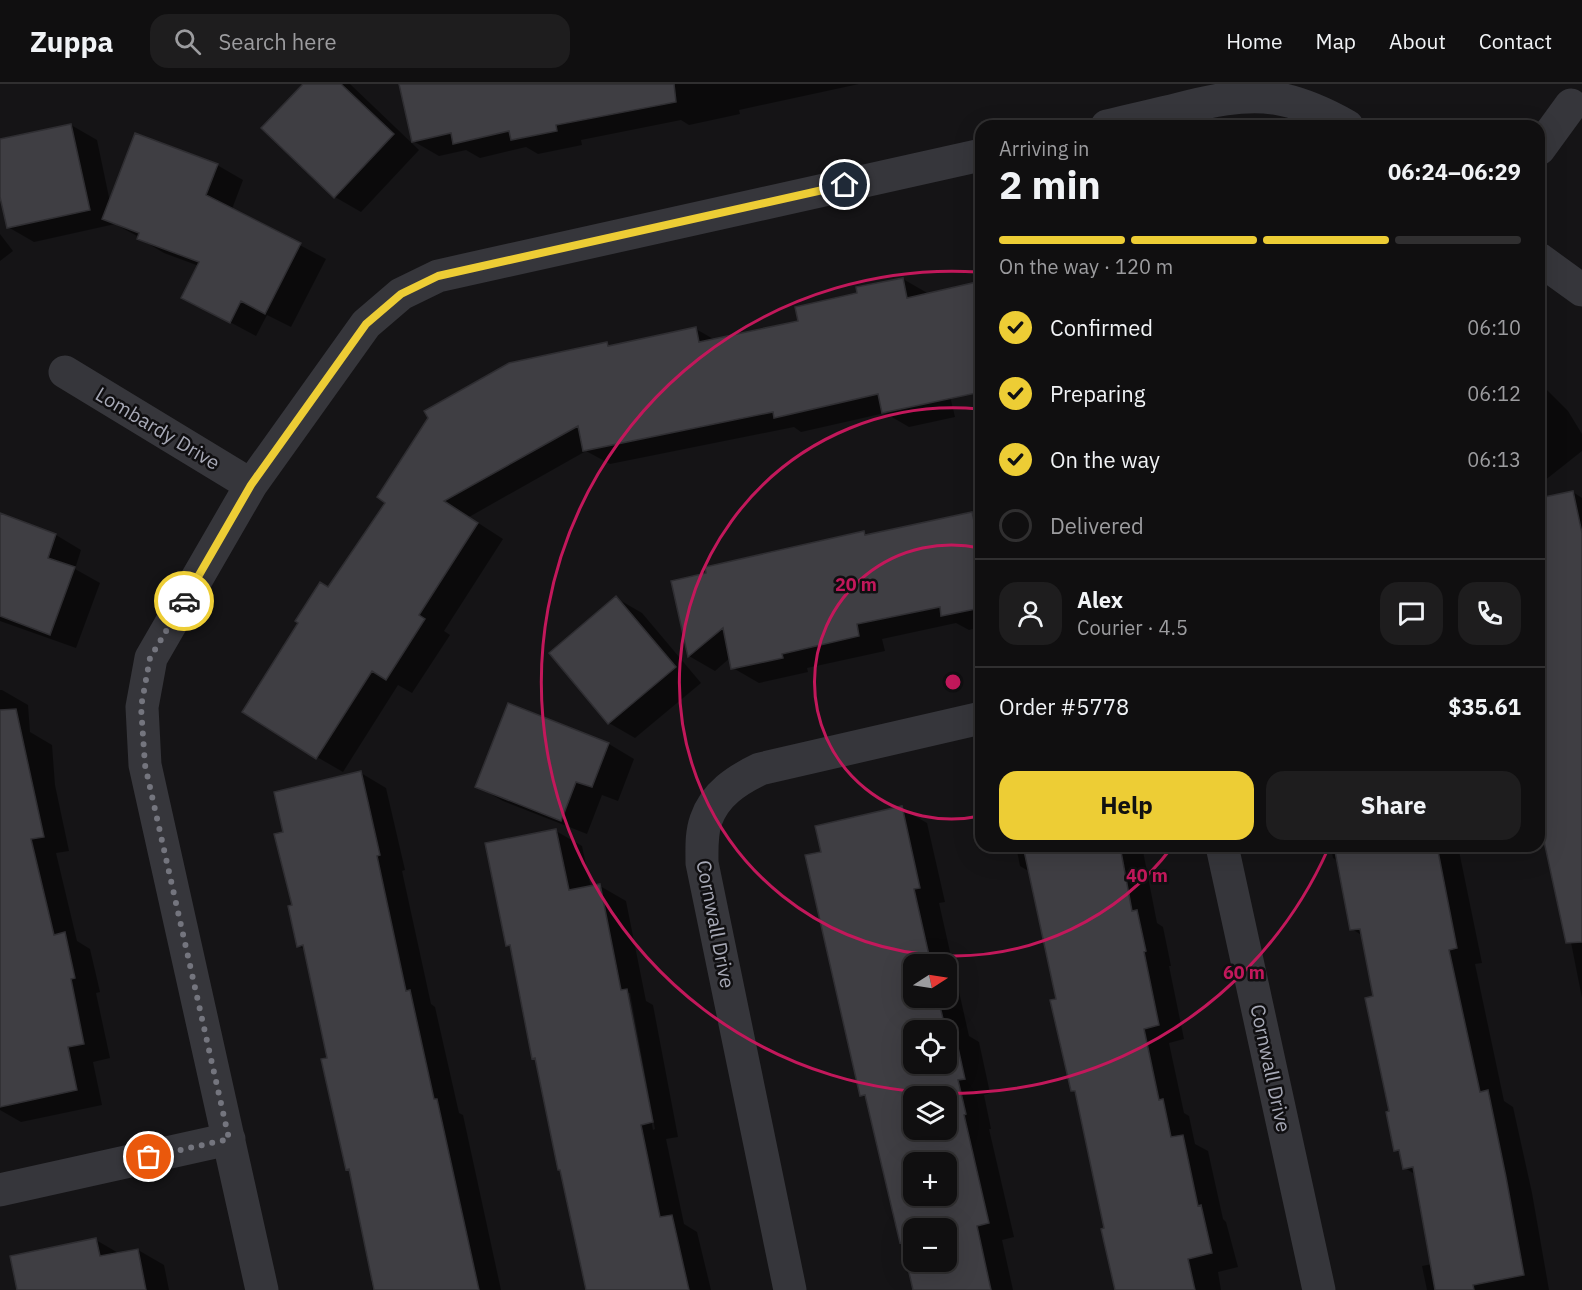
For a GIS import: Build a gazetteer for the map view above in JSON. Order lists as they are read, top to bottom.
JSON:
{
  "streets": {
    "street": ["Lombardy Drive", "Cornwall Drive"]
  },
  "north": "right",
  "page": {
    "header": "Zuppa",
    "search": "Search here",
    "nav": [
      "Home",
      "Map",
      "About",
      "Contact"
    ],
    "heading": ["2 min", "Arriving in", "06:24–06:29"],
    "panel": [
      "Alex",
      "Courier · 4.5",
      "Order #5778",
      "$35.61"
    ],
    "bar": "On the way · 120 m",
    "list": [
      ["Confirmed", "06:10"],
      ["Preparing", "06:12"],
      ["On the way", "06:13"],
      "Delivered"
    ],
    "buttons": ["Help", "Share"],
    "map_buttons": ["+", "−"]
  },
  "rings": ["20 m", "40 m", "60 m"]
}
